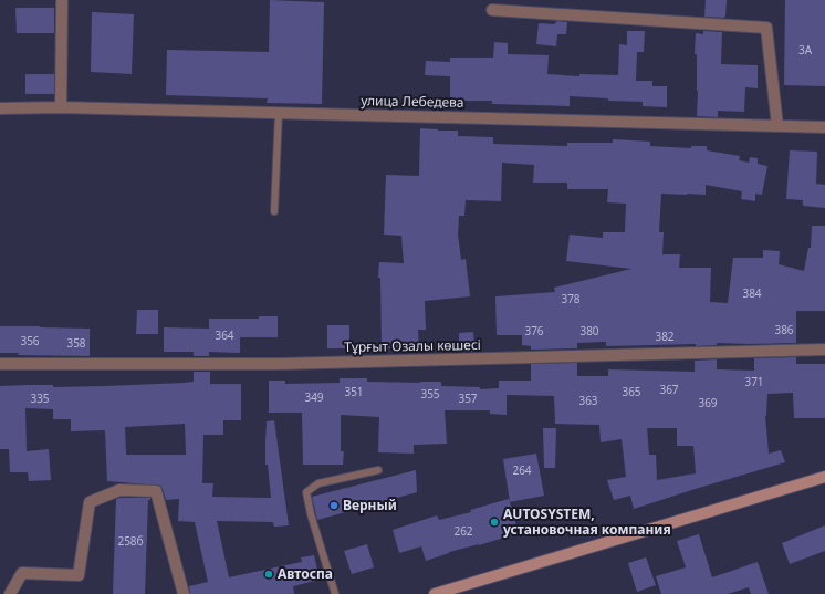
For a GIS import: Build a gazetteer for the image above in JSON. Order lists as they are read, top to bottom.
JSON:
{
  "streets": {
    "street": ["улица Лебедева", "Тұрғыт Озалы көшесі"]
  },
  "places": ["Верный", "AUTOSYSTEM, установочная компания", "Автоспа"],
  "house_numbers": [
    "3А",
    "384",
    "378",
    "386",
    "376",
    "380",
    "364",
    "382",
    "356",
    "358",
    "371",
    "367",
    "351",
    "365",
    "355",
    "349",
    "335",
    "357",
    "363",
    "369",
    "264",
    "262",
    "258б"
  ]
}
